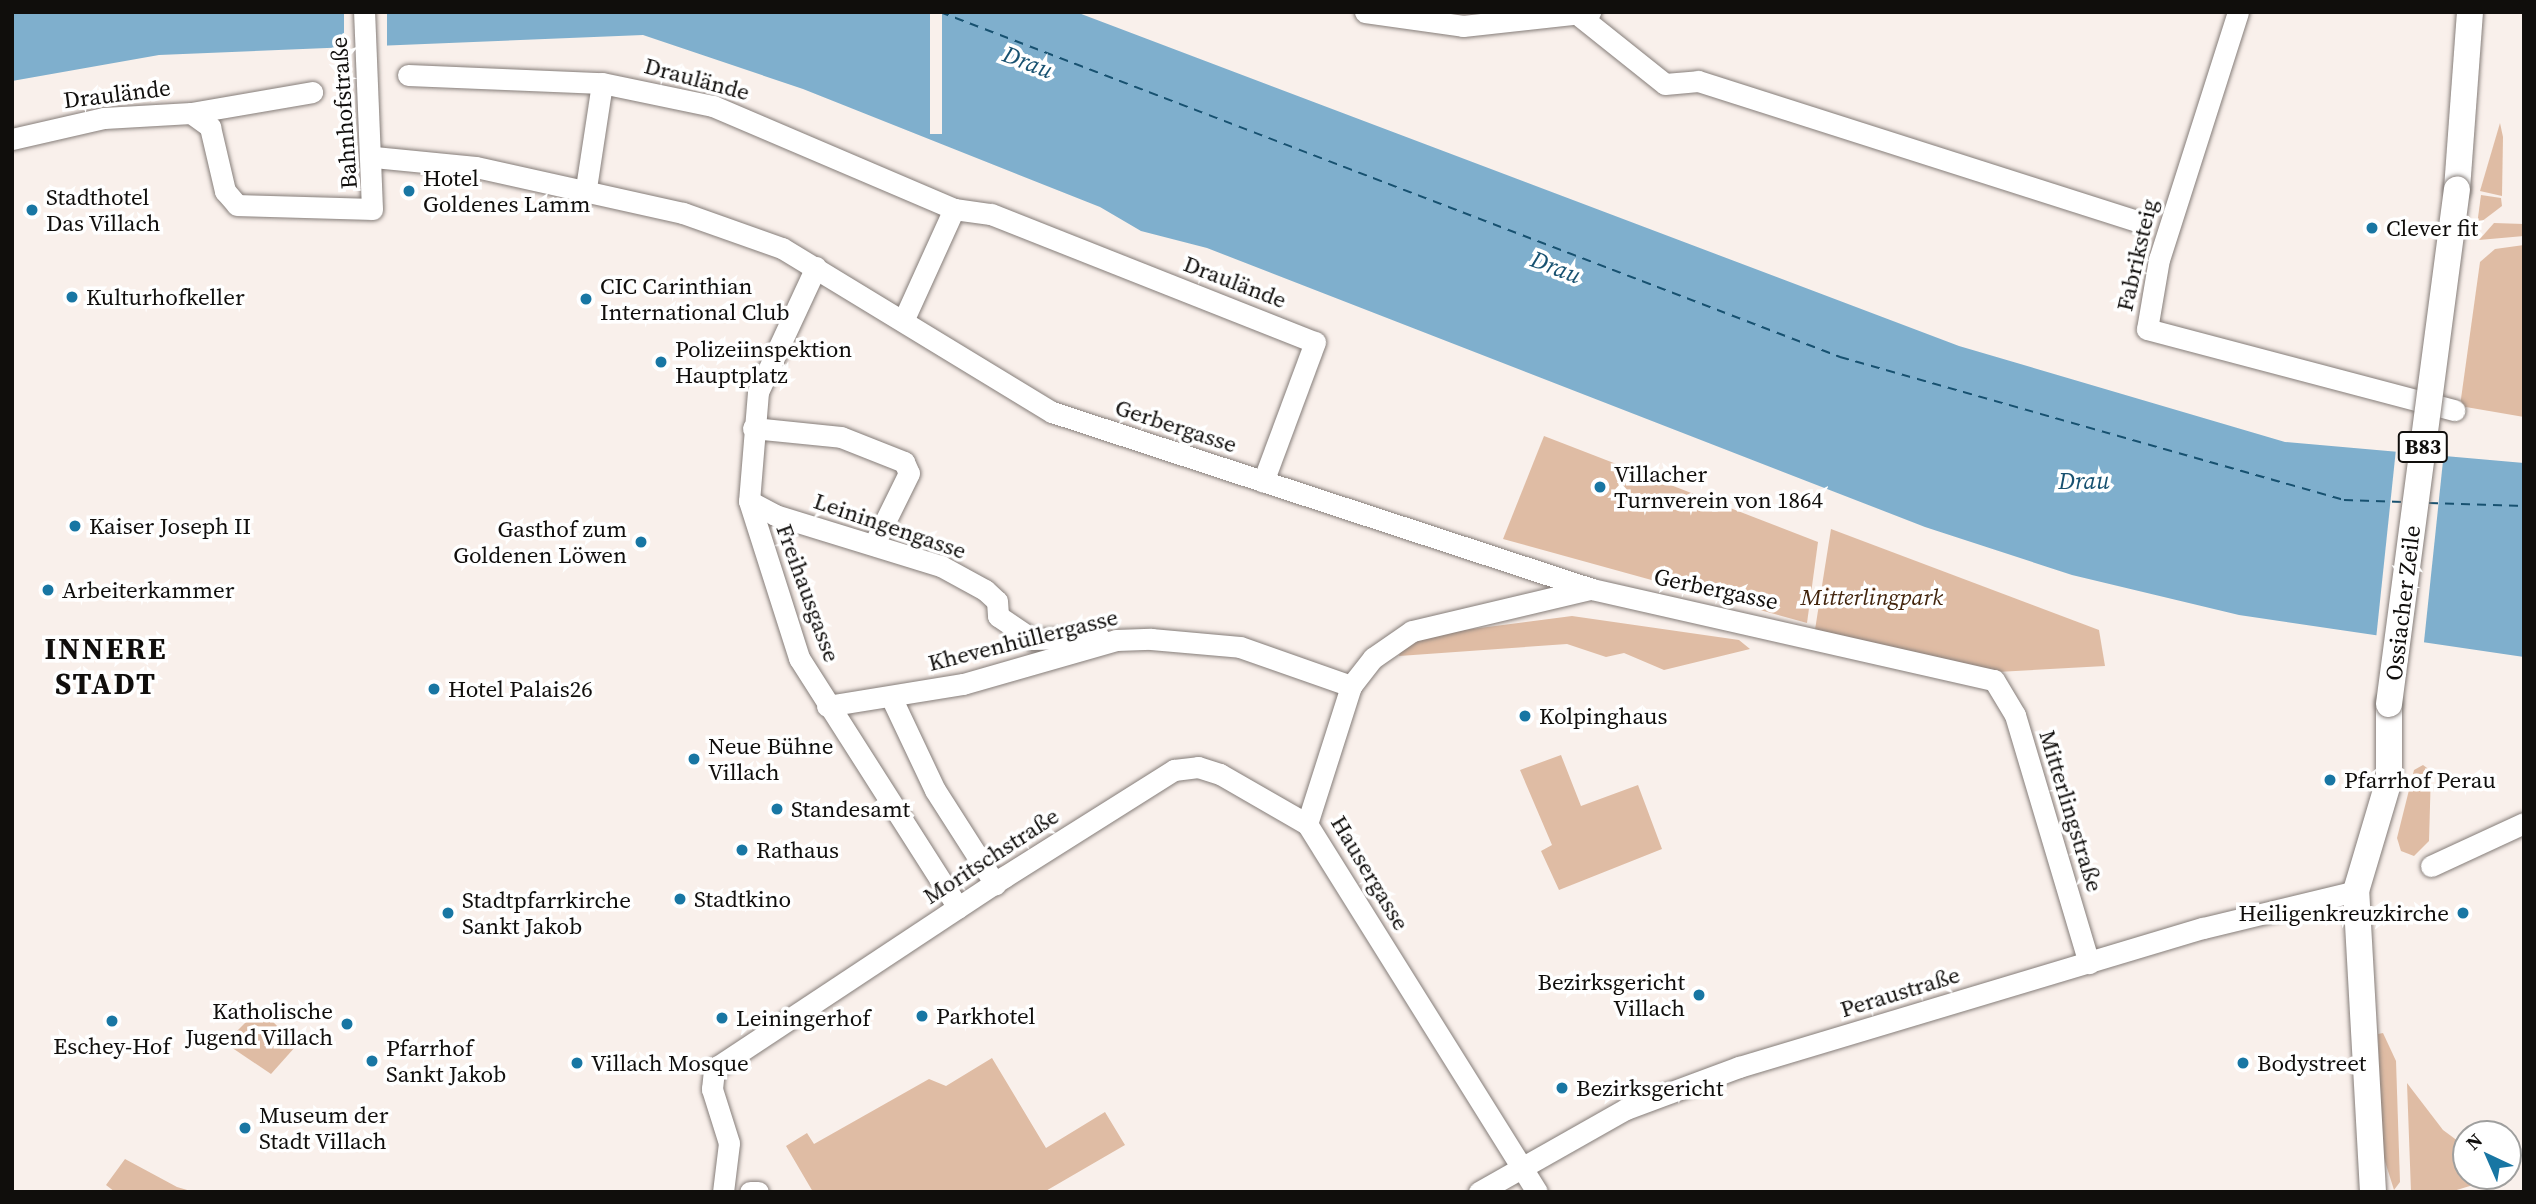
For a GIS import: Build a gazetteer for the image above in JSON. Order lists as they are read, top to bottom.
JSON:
{
  "streets": {
    "main road": ["B83", "Ossiacher Zeile"],
    "street": [
      "Draulände",
      "Bahnhofstraße",
      "Fabriksteig",
      "Gerbergasse",
      "Leiningengasse",
      "Freihausgasse",
      "Khevenhüllergasse",
      "Mitterlingstraße",
      "Moritschstraße",
      "Hausergasse",
      "Peraustraße"
    ]
  },
  "crossings": [
    ["Draulände", "Bahnhofstraße"],
    ["Draulände", "Gerbergasse"],
    ["Bahnhofstraße", "Gerbergasse"],
    ["Gerbergasse", "Freihausgasse"],
    ["Gerbergasse", "Mitterlingstraße"],
    ["Gerbergasse", "Hausergasse"],
    ["Leiningengasse", "Freihausgasse"],
    ["Leiningengasse", "Khevenhüllergasse"],
    ["Freihausgasse", "Khevenhüllergasse"],
    ["Freihausgasse", "Moritschstraße"],
    ["Ossiacher Zeile", "Peraustraße"],
    ["Khevenhüllergasse", "Hausergasse"],
    ["Mitterlingstraße", "Peraustraße"],
    ["Moritschstraße", "Hausergasse"],
    ["Hausergasse", "Peraustraße"]
  ],
  "districts": ["INNERE STADT"],
  "water": ["Drau"],
  "parks": ["Mitterlingpark"],
  "places": [
    "Hotel Goldenes Lamm",
    "Stadthotel Das Villach",
    "Clever fit",
    "Kulturhofkeller",
    "CIC Carinthian International Club",
    "Polizeiinspektion Hauptplatz",
    "Villacher Turnverein von 1864",
    "Kaiser Joseph II",
    "Gasthof zum Goldenen Löwen",
    "Arbeiterkammer",
    "Hotel Palais26",
    "Kolpinghaus",
    "Neue Bühne Villach",
    "Pfarrhof Perau",
    "Standesamt",
    "Rathaus",
    "Stadtkino",
    "Stadtpfarrkirche Sankt Jakob",
    "Heiligenkreuzkirche",
    "Bezirksgericht Villach",
    "Parkhotel",
    "Leiningerhof",
    "Eschey-Hof",
    "Katholische Jugend Villach",
    "Pfarrhof Sankt Jakob",
    "Villach Mosque",
    "Bodystreet",
    "Bezirksgericht",
    "Museum der Stadt Villach"
  ],
  "north": "top left"
}
